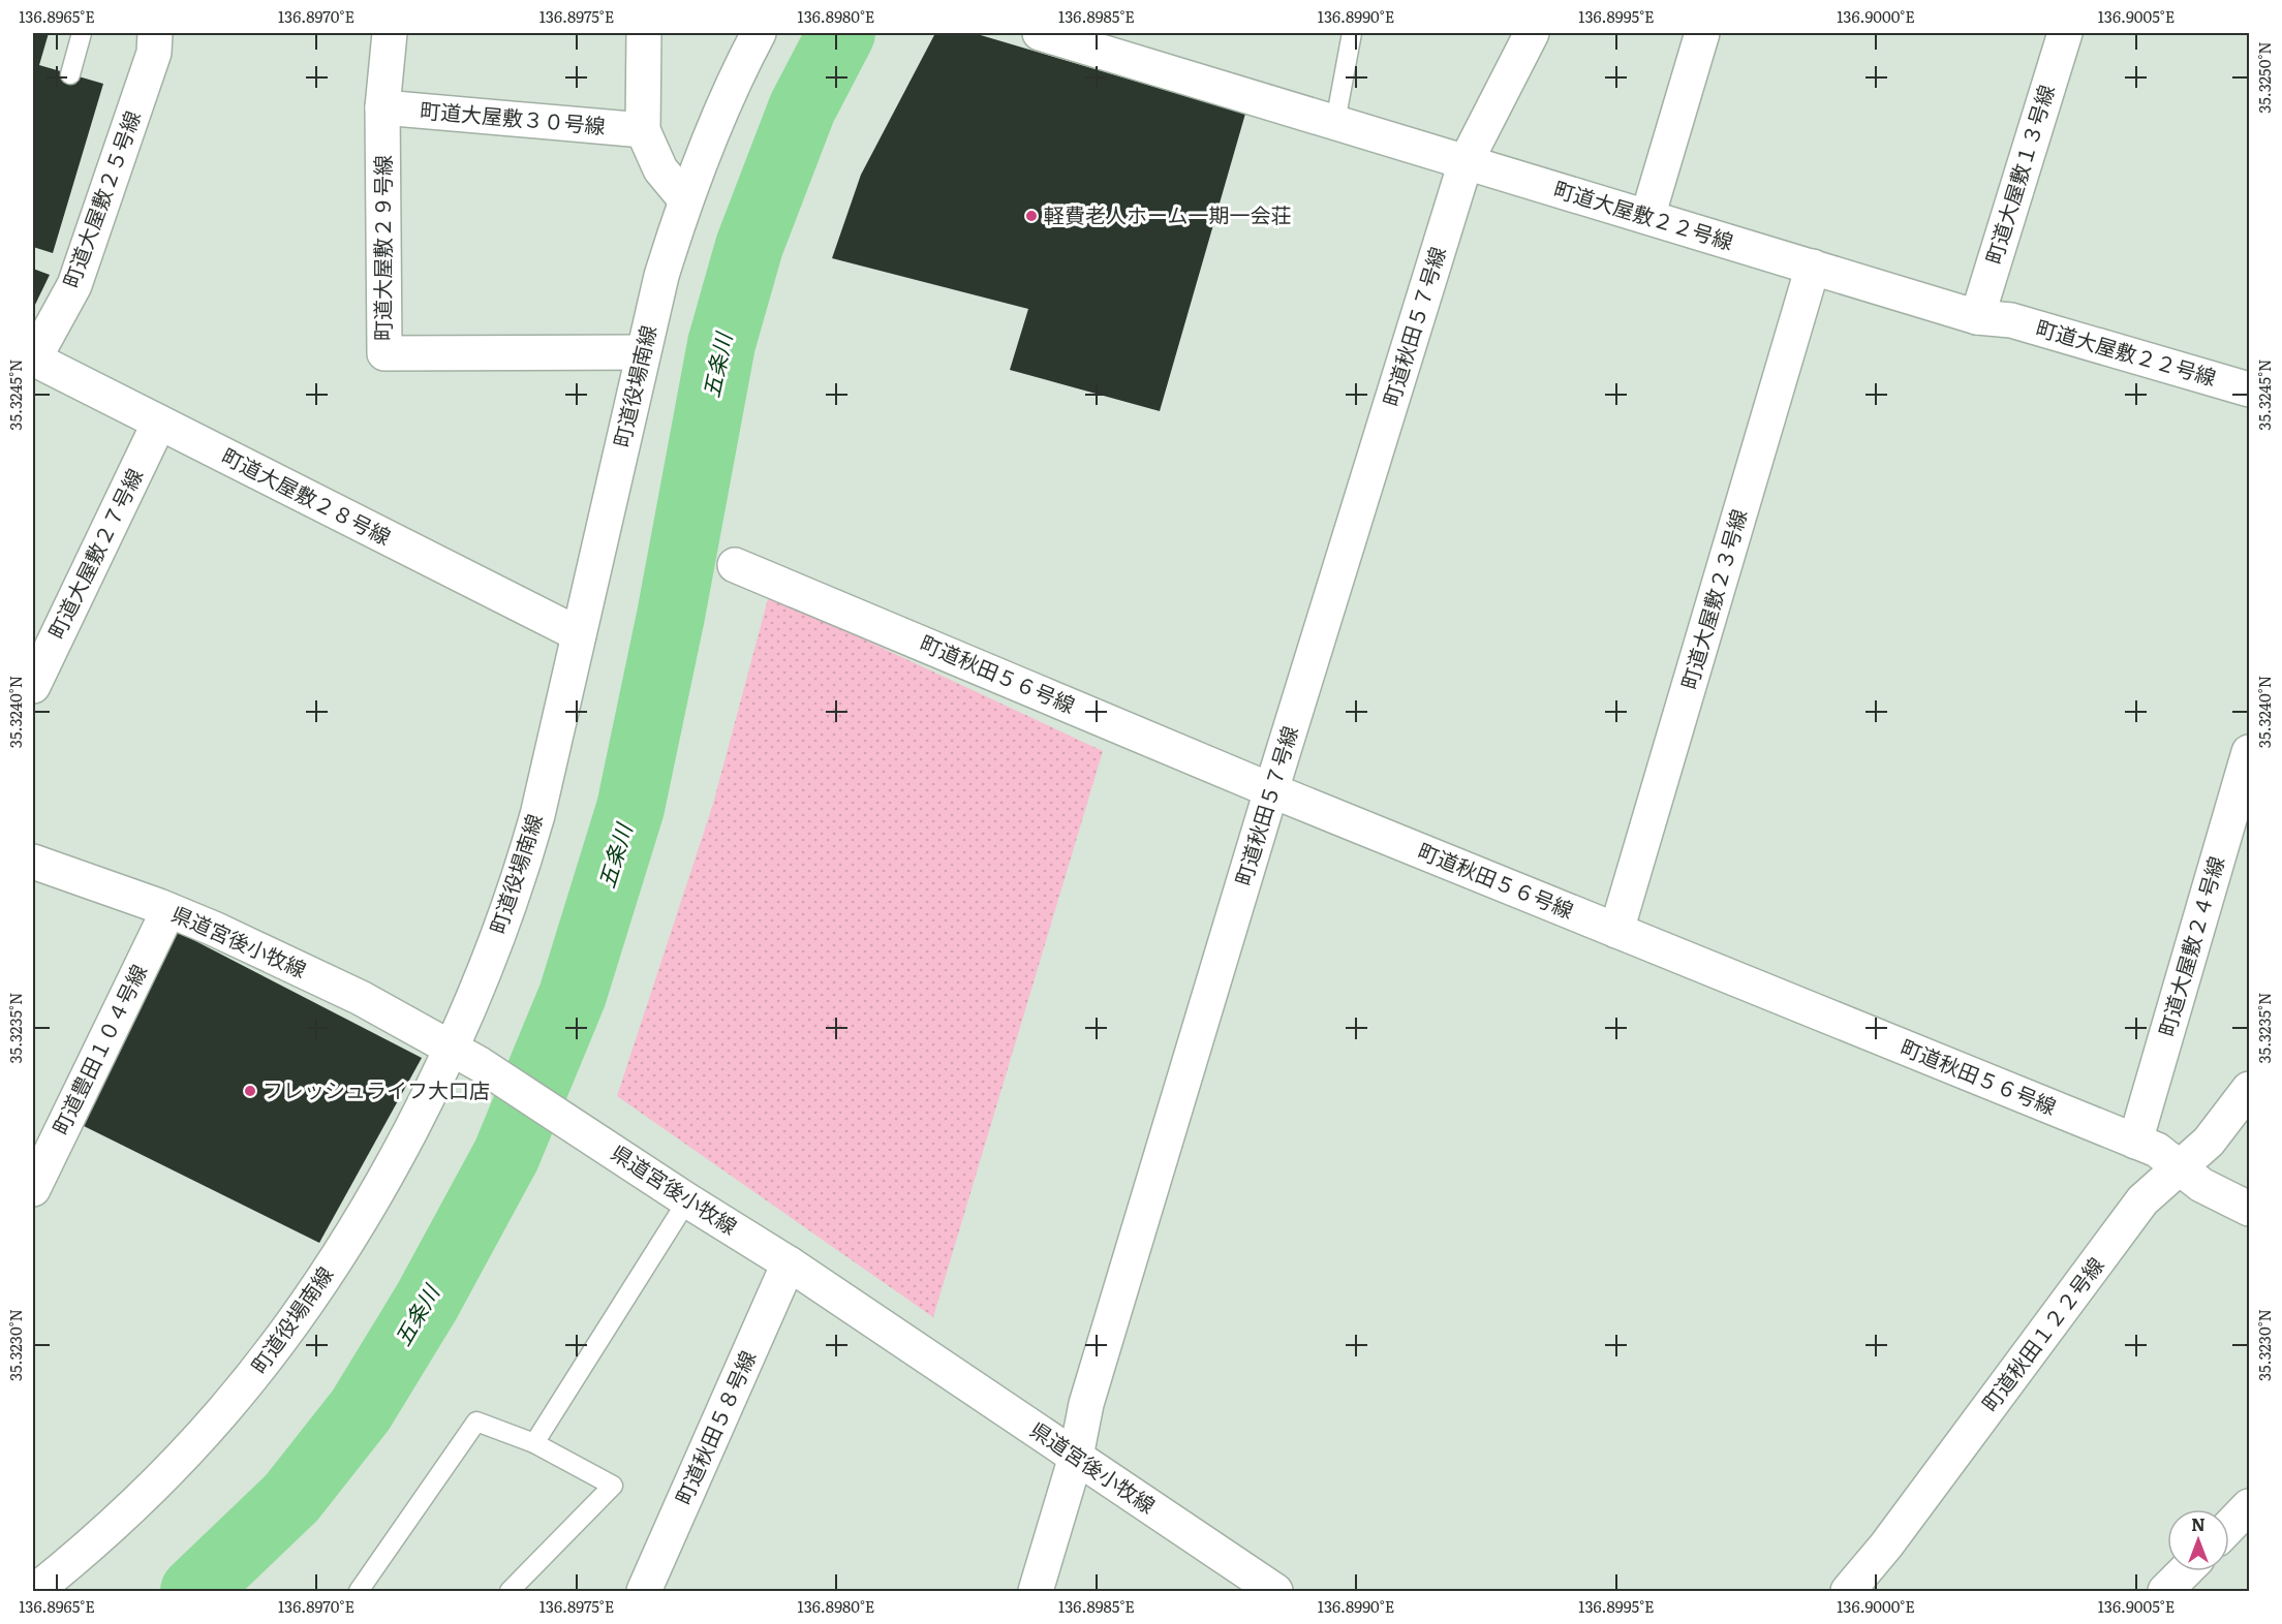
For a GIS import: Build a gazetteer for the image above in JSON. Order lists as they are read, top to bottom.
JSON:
{
  "streets": {
    "street": [
      "町道大屋敷３０号線",
      "町道大屋敷１３号線",
      "町道大屋敷２５号線",
      "町道大屋敷２２号線",
      "町道大屋敷２９号線",
      "町道秋田５７号線",
      "町道役場南線",
      "町道大屋敷２８号線",
      "町道大屋敷２７号線",
      "町道大屋敷２３号線",
      "町道秋田５６号線",
      "県道宮後小牧線",
      "町道大屋敷２４号線",
      "町道豊田１０４号線",
      "町道秋田１２２号線",
      "町道秋田５８号線"
    ]
  },
  "crossings": [
    ["町道大屋敷３０号線", "町道大屋敷２９号線"],
    ["町道大屋敷１３号線", "町道大屋敷２２号線"],
    ["町道大屋敷２５号線", "町道大屋敷２８号線"],
    ["町道大屋敷２２号線", "町道秋田５７号線"],
    ["町道大屋敷２２号線", "町道大屋敷２３号線"],
    ["町道大屋敷２９号線", "町道役場南線"],
    ["町道秋田５７号線", "町道秋田５６号線"],
    ["町道秋田５７号線", "県道宮後小牧線"],
    ["町道役場南線", "町道大屋敷２８号線"],
    ["町道役場南線", "県道宮後小牧線"],
    ["町道大屋敷２８号線", "町道大屋敷２７号線"],
    ["町道大屋敷２３号線", "町道秋田５６号線"],
    ["町道秋田５６号線", "町道大屋敷２４号線"],
    ["町道秋田５６号線", "町道秋田１２２号線"],
    ["県道宮後小牧線", "町道豊田１０４号線"],
    ["県道宮後小牧線", "町道秋田５８号線"]
  ],
  "water": ["五条川"],
  "places": ["軽費老人ホーム一期一会荘", "フレッシュライフ大口店"],
  "north": "top",
  "coordinates": [
    "136.8965°E",
    "136.8970°E",
    "136.8975°E",
    "136.8980°E",
    "136.8985°E",
    "136.8990°E",
    "136.8995°E",
    "136.9000°E",
    "136.9005°E",
    "35.3250°N",
    "35.3245°N",
    "35.3240°N",
    "35.3235°N",
    "35.3230°N"
  ]
}
